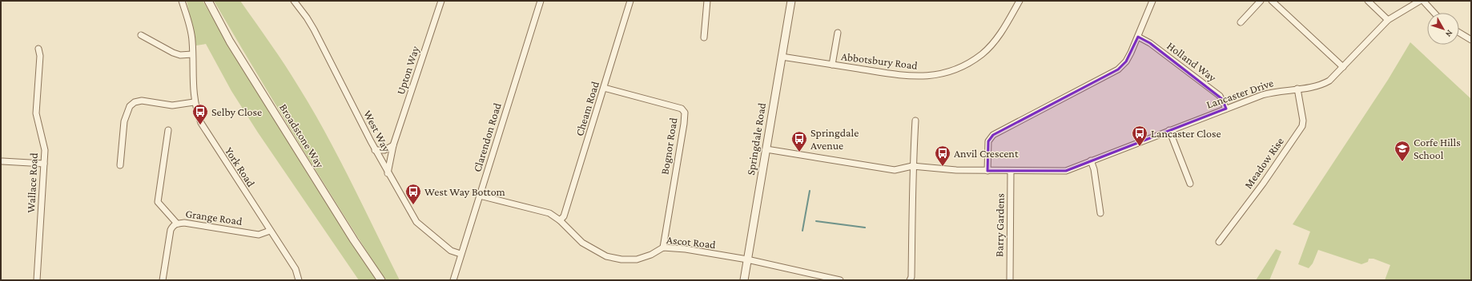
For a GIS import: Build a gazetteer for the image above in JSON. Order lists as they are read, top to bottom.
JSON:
{
  "streets": {
    "street": [
      "Abbotsbury Road",
      "Holland Way",
      "Upton Way",
      "Lancaster Drive",
      "Cheam Road",
      "West Way",
      "Broadstone Way",
      "Clarendon Road",
      "Springdale Road",
      "Bognor Road",
      "Meadow Rise",
      "York Road",
      "Wallace Road",
      "Grange Road",
      "Barry Gardens",
      "Ascot Road"
    ]
  },
  "crossings": [
    ["Abbotsbury Road", "Springdale Road"],
    ["Holland Way", "Lancaster Drive"],
    ["Upton Way", "West Way"],
    ["Lancaster Drive", "Meadow Rise"],
    ["Lancaster Drive", "Barry Gardens"],
    ["Cheam Road", "Bognor Road"],
    ["Cheam Road", "Ascot Road"],
    ["West Way", "Clarendon Road"],
    ["Clarendon Road", "Ascot Road"],
    ["Springdale Road", "Ascot Road"],
    ["Bognor Road", "Ascot Road"],
    ["York Road", "Grange Road"]
  ],
  "places": {
    "bus stop": [
      "Selby Close",
      "Lancaster Close",
      "Springdale Avenue",
      "Anvil Crescent",
      "West Way Bottom"
    ],
    "school or university": ["Corfe Hills School"]
  },
  "north": "bottom right"
}
